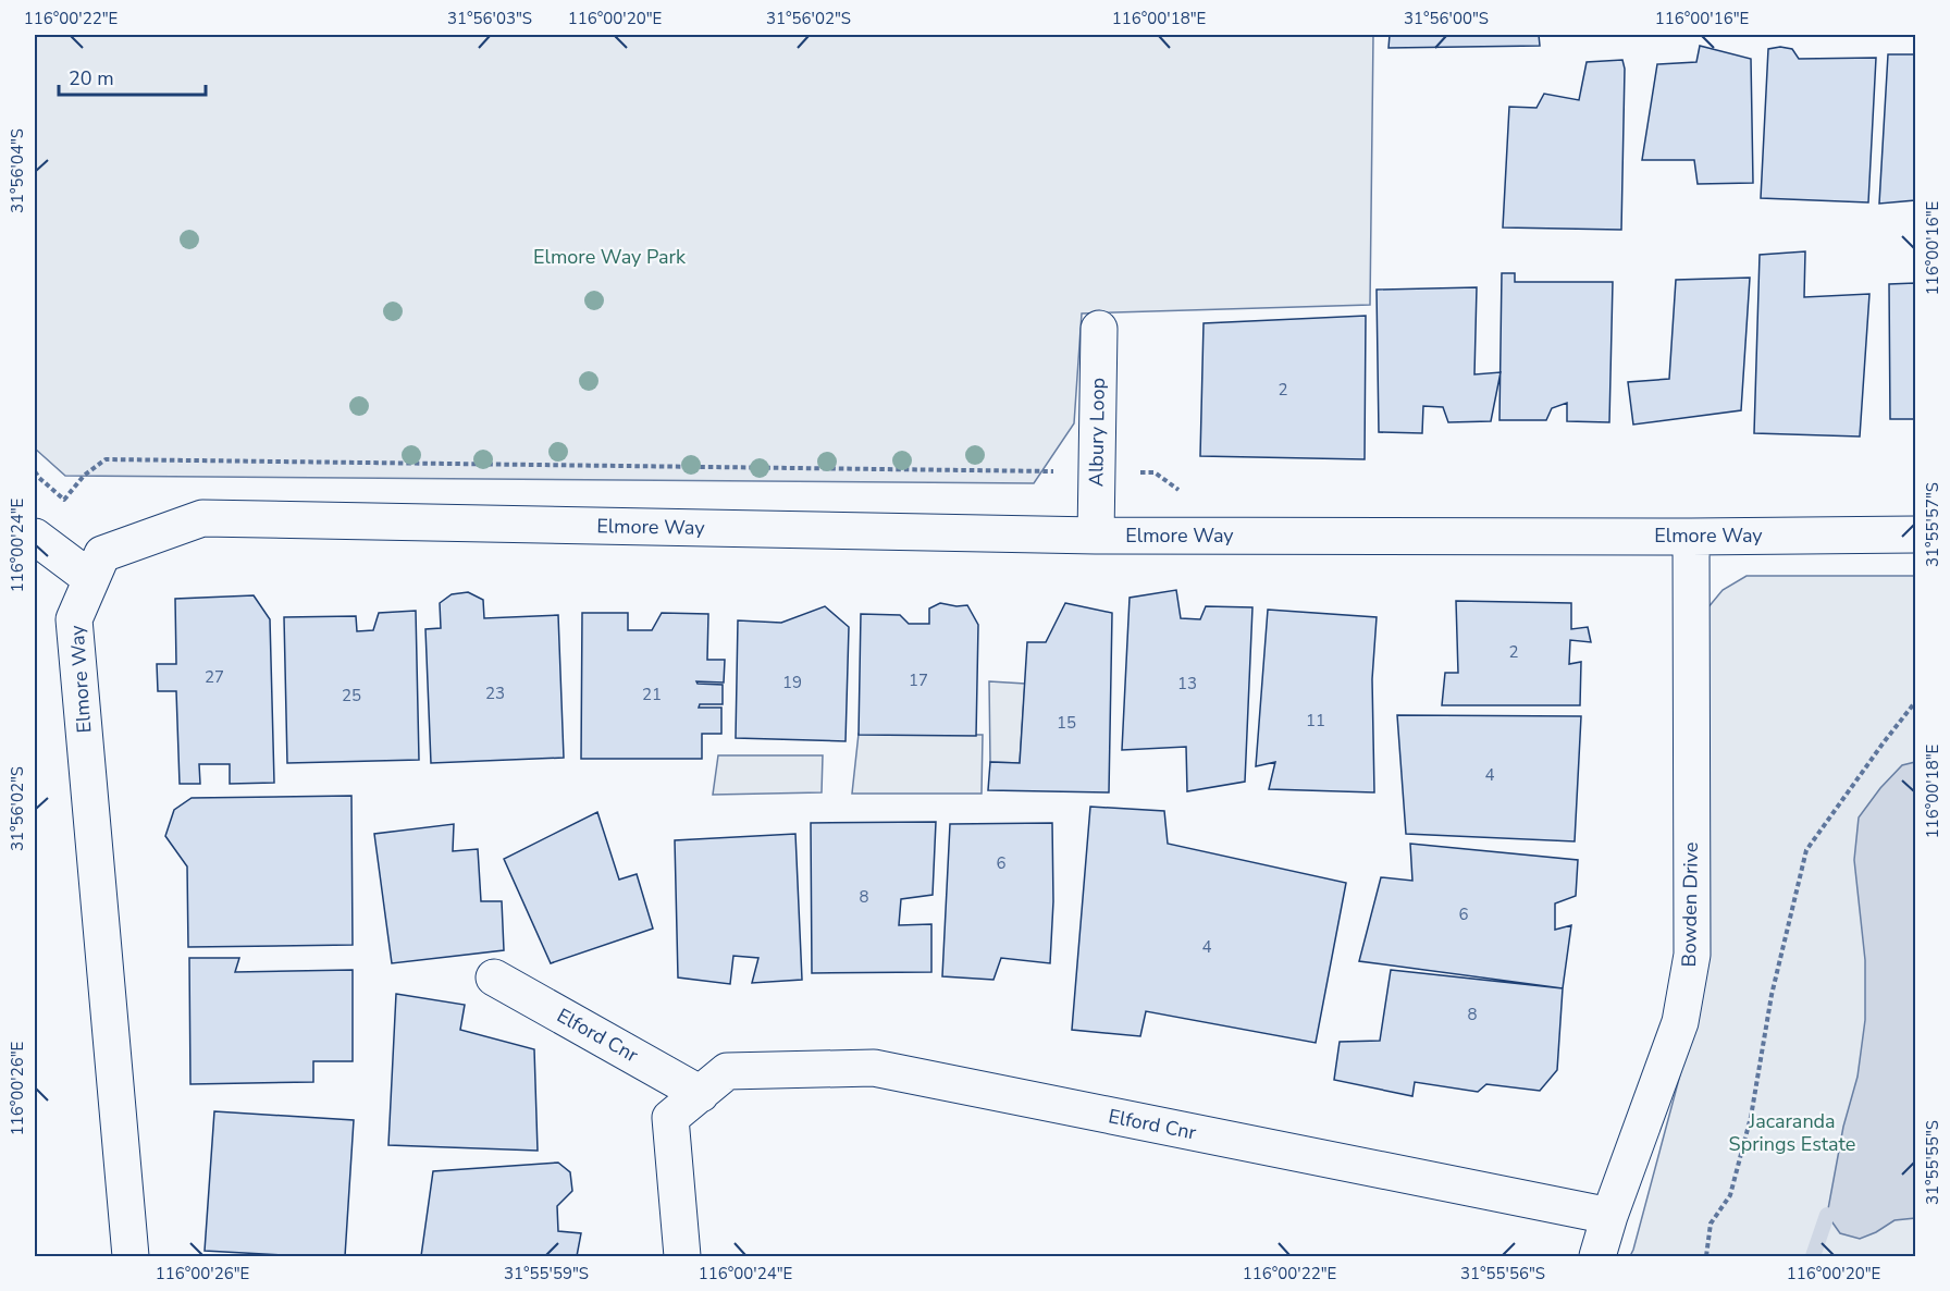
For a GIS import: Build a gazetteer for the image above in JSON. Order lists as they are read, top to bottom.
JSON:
{
  "streets": {
    "street": [
      "Albury Loop",
      "Elmore Way",
      "Bowden Drive",
      "Elford Cnr"
    ]
  },
  "crossings": [
    ["Albury Loop", "Elmore Way"],
    ["Elmore Way", "Bowden Drive"],
    ["Bowden Drive", "Elford Cnr"]
  ],
  "parks": ["Elmore Way Park", "Jacaranda Springs Estate"],
  "house_numbers": [
    "2",
    "2",
    "27",
    "17",
    "19",
    "13",
    "23",
    "21",
    "25",
    "11",
    "15",
    "4",
    "6",
    "8",
    "6",
    "4",
    "8"
  ],
  "scale_bar": "20 m",
  "coordinates": [
    "116°00'22\"E",
    "31°56'03\"S",
    "116°00'20\"E",
    "31°56'02\"S",
    "116°00'18\"E",
    "31°56'00\"S",
    "116°00'16\"E",
    "31°56'04\"S",
    "31°55'57\"S",
    "116°00'24\"E",
    "116°00'26\"E",
    "31°55'55\"S",
    "31°55'59\"S",
    "31°55'56\"S"
  ]
}
